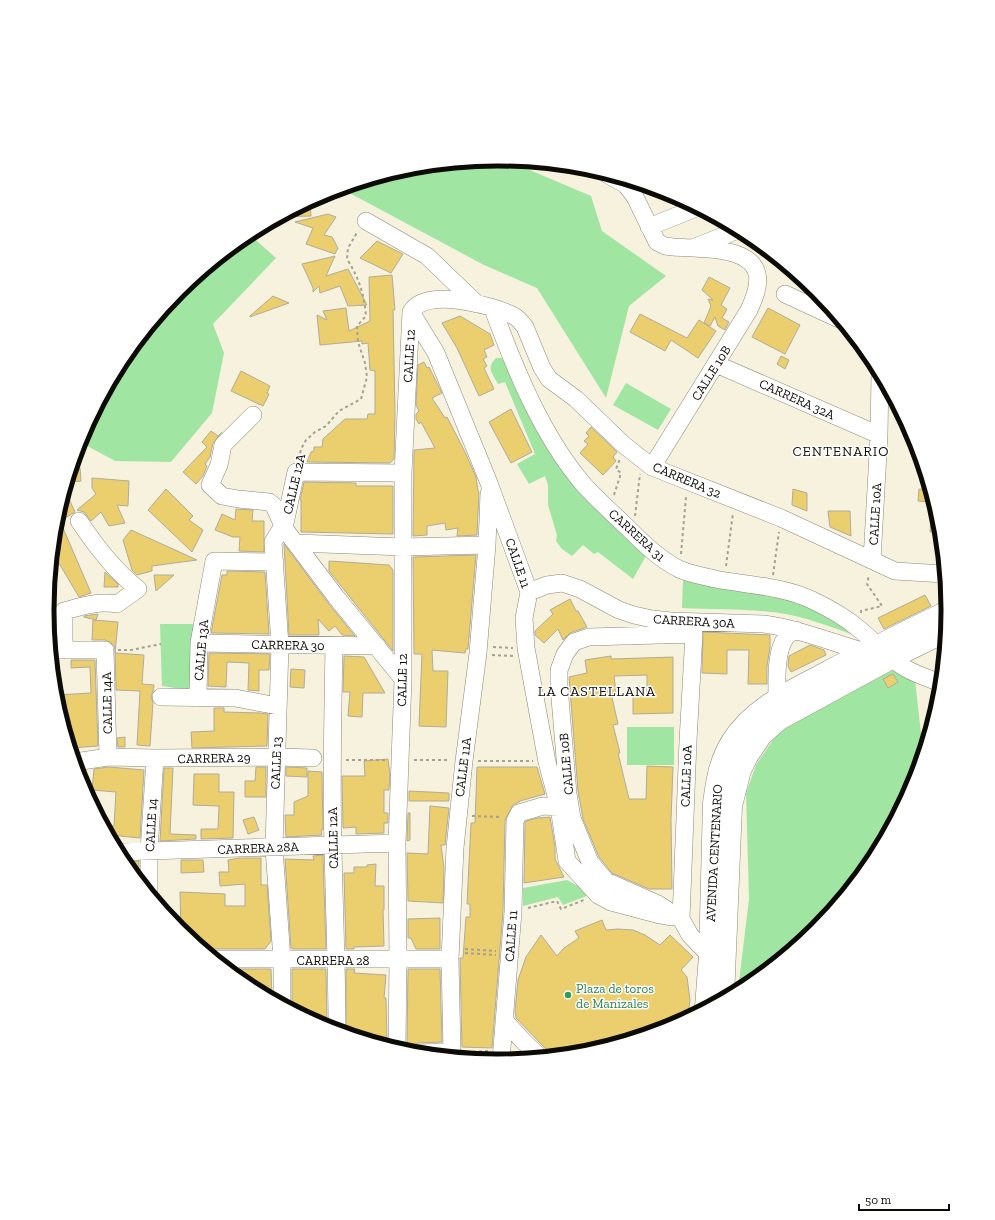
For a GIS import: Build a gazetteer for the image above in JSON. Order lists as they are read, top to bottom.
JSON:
{
  "streets": {
    "main road": ["AVENIDA CENTENARIO"],
    "street": [
      "CALLE 12",
      "CALLE 10B",
      "CARRERA 32A",
      "CARRERA 32",
      "CALLE 12A",
      "CALLE 10A",
      "CARRERA 31",
      "CALLE 11",
      "CARRERA 30A",
      "CARRERA 30",
      "CALLE 13A",
      "CALLE 14A",
      "CARRERA 29",
      "CALLE 13",
      "CALLE 11A",
      "CALLE 14",
      "CARRERA 28A",
      "CARRERA 28"
    ]
  },
  "crossings": [
    ["CALLE 12", "CALLE 12A"],
    ["CALLE 12", "CALLE 11"],
    ["CALLE 12", "CARRERA 28A"],
    ["CALLE 12", "CARRERA 28"],
    ["CALLE 10B", "CARRERA 32A"],
    ["CALLE 10B", "CARRERA 32"],
    ["CALLE 10B", "CALLE 10A"],
    ["CALLE 10B", "CALLE 11"],
    ["CARRERA 32A", "CALLE 10A"],
    ["CARRERA 32", "CALLE 10A"],
    ["CARRERA 32", "CARRERA 31"],
    ["CALLE 12A", "CARRERA 30"],
    ["CALLE 12A", "CALLE 13"],
    ["CALLE 12A", "CARRERA 28A"],
    ["CALLE 12A", "CARRERA 28"],
    ["CALLE 10A", "CARRERA 31"],
    ["CARRERA 31", "CARRERA 30A"],
    ["CARRERA 31", "AVENIDA CENTENARIO"],
    ["CALLE 11", "CARRERA 30A"],
    ["CALLE 11", "CALLE 11A"],
    ["CARRERA 30A", "AVENIDA CENTENARIO"],
    ["CARRERA 30", "CALLE 13A"],
    ["CARRERA 30", "CALLE 13"],
    ["CALLE 13A", "CALLE 13"],
    ["CALLE 14A", "CARRERA 29"],
    ["CARRERA 29", "CALLE 13"],
    ["CARRERA 29", "CALLE 14"],
    ["CALLE 13", "CARRERA 28A"],
    ["CALLE 13", "CARRERA 28"],
    ["CALLE 11A", "CARRERA 28"],
    ["CALLE 14", "CARRERA 28A"]
  ],
  "districts": ["CENTENARIO", "LA CASTELLANA"],
  "places": ["Plaza de toros de Manizales"],
  "scale_bar": "50 m"
}
